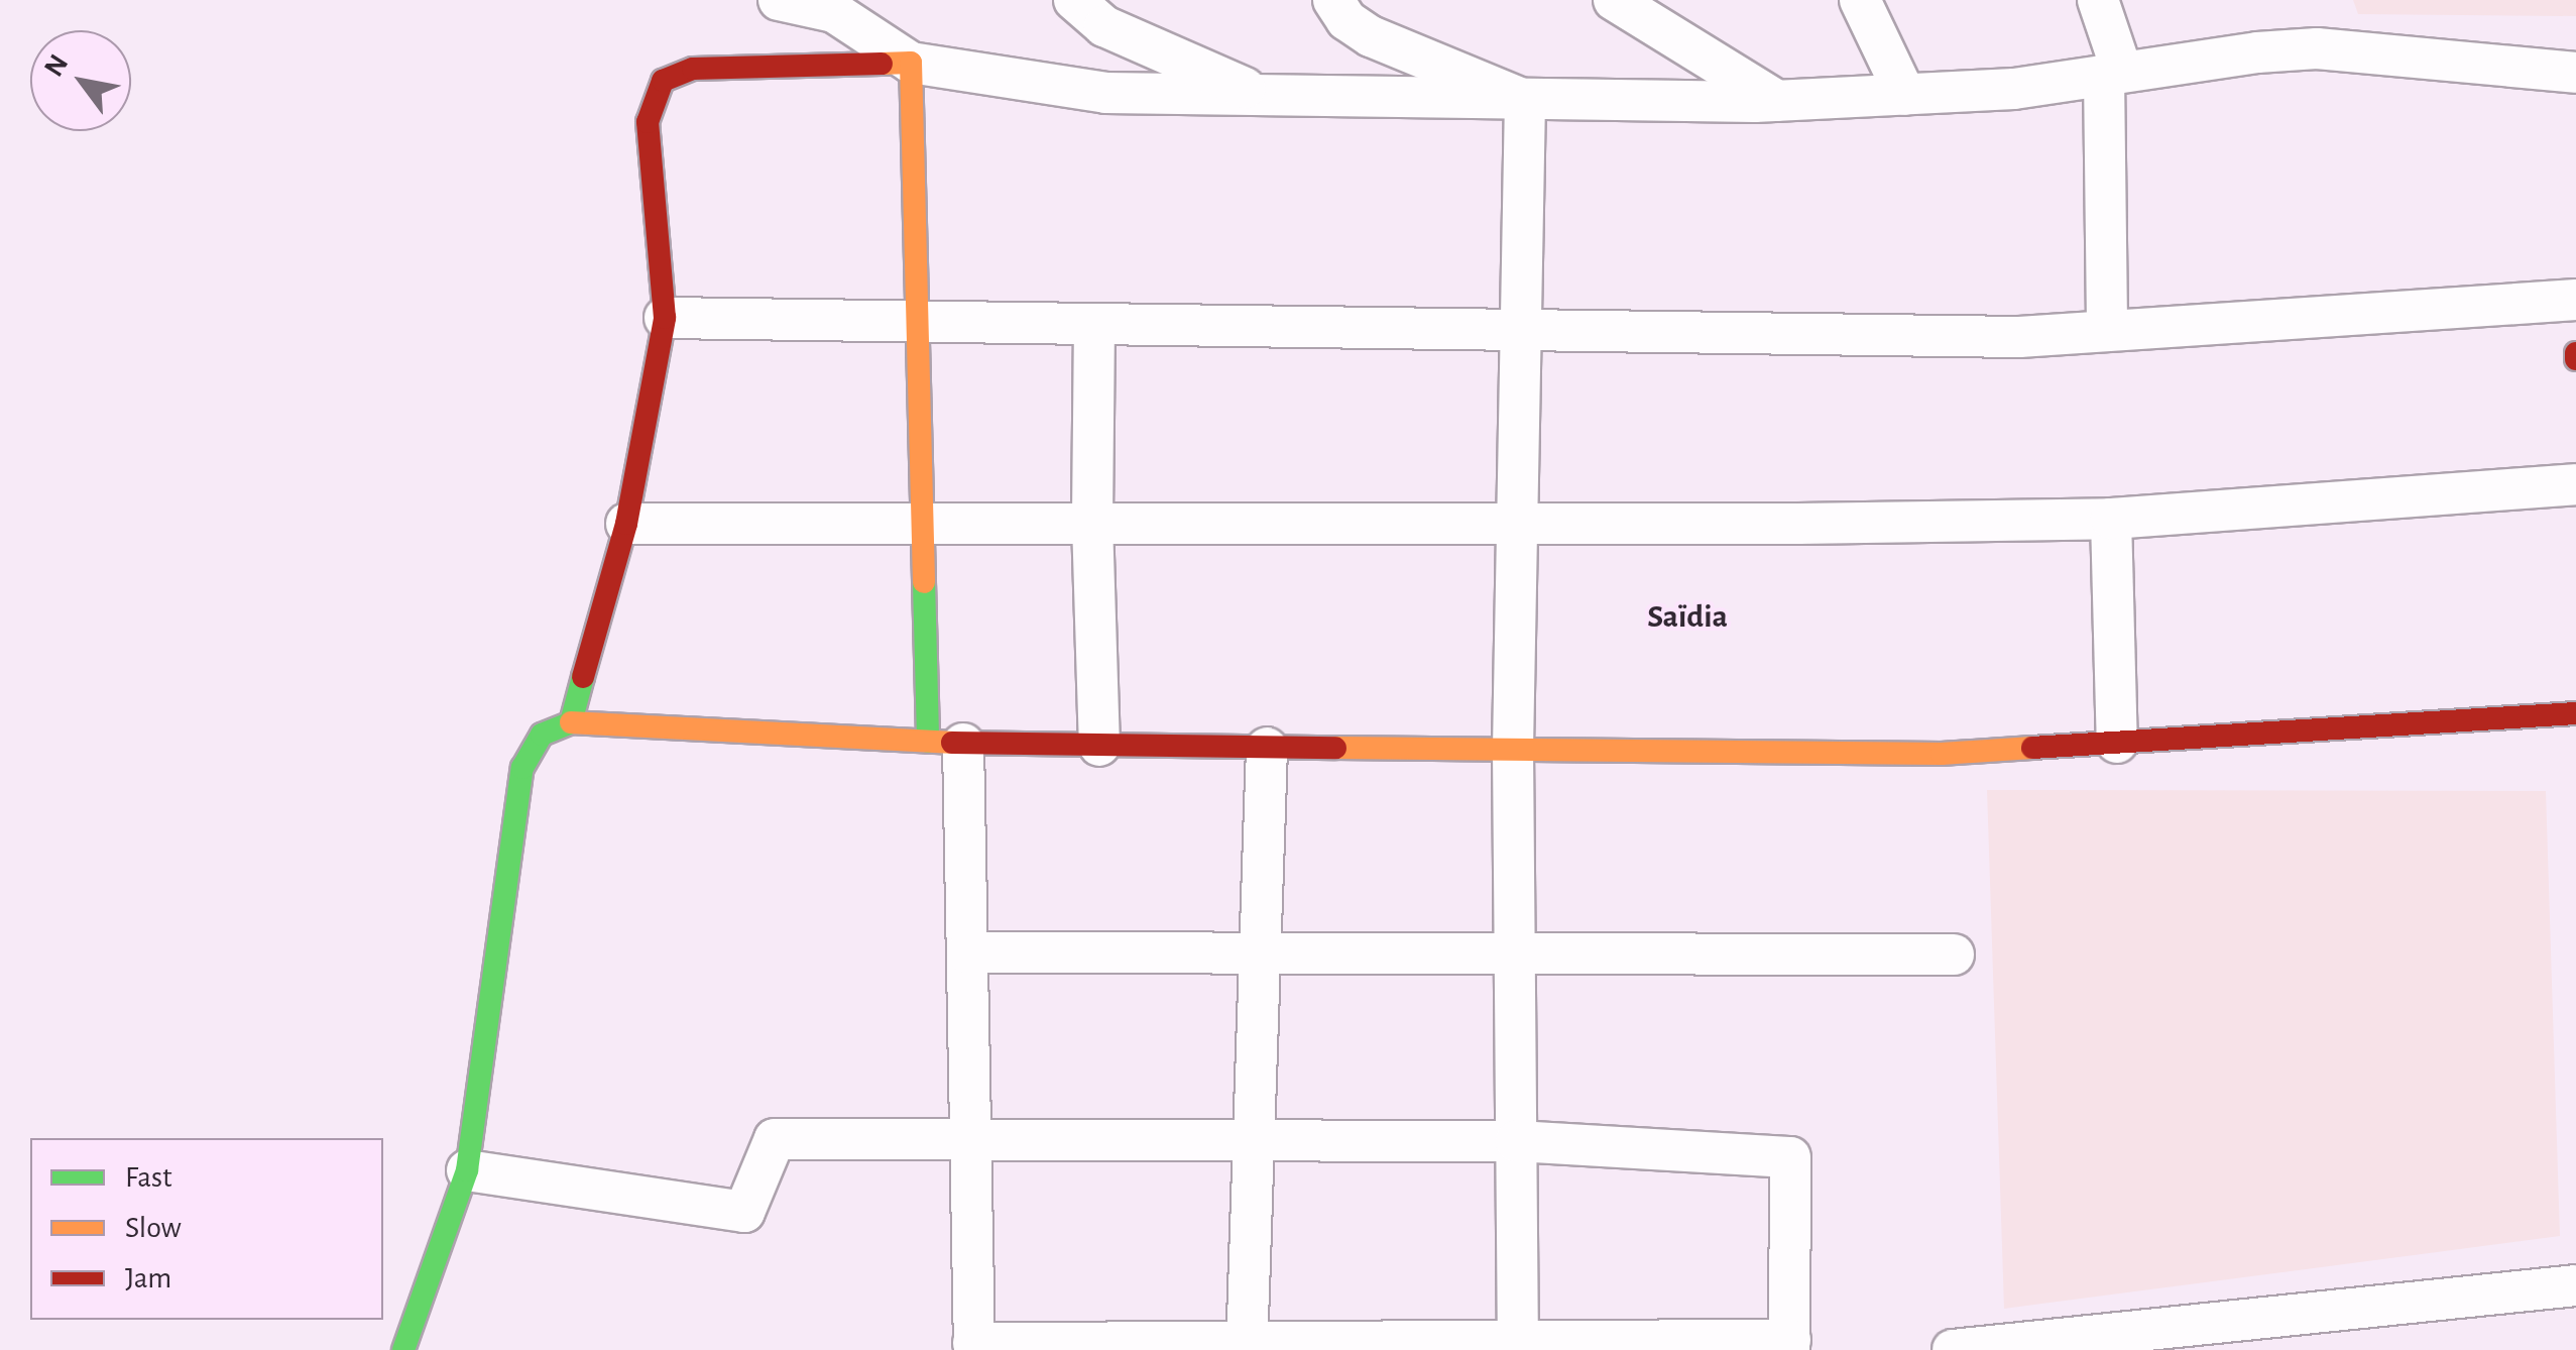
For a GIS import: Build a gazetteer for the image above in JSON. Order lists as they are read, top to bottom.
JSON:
{
  "districts": ["Saïdia"],
  "legend": ["Fast", "Slow", "Jam"],
  "north": "top left"
}
